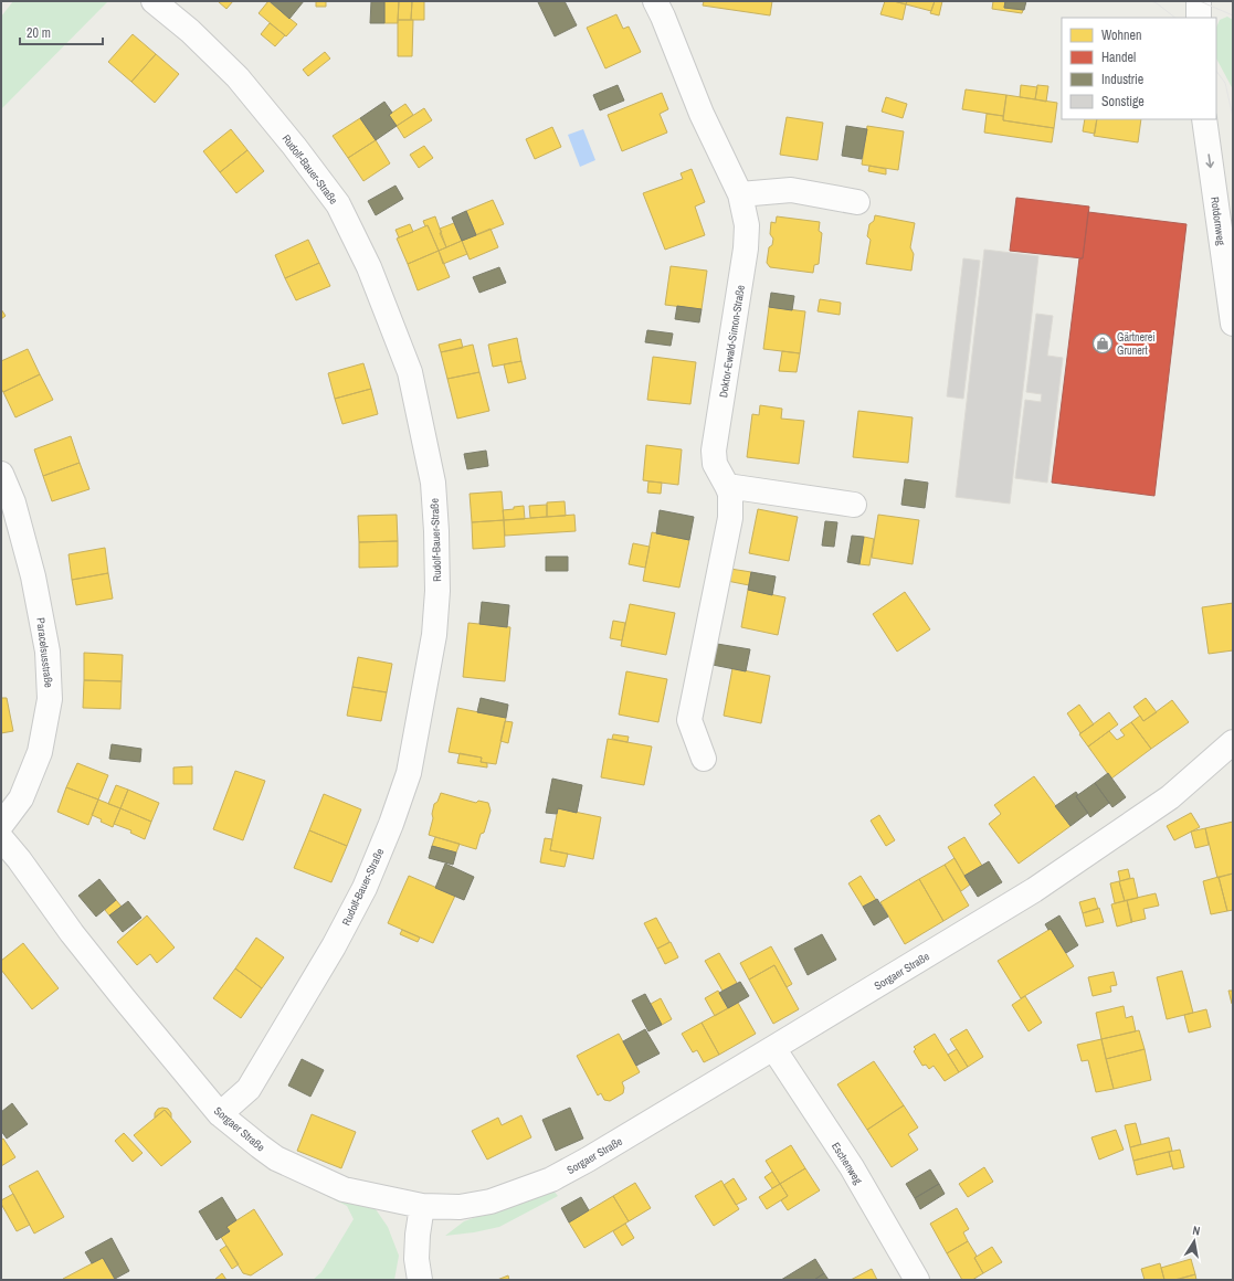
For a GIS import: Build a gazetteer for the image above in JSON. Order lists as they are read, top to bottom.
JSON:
{
  "streets": {
    "street": [
      "Rudolf-Bauer-Straße",
      "Rotdornweg",
      "Doktor-Ewald-Simon-Straße",
      "Paracelsusstraße",
      "Sorgaer Straße",
      "Eschenweg"
    ]
  },
  "crossings": [
    ["Rudolf-Bauer-Straße", "Sorgaer Straße"],
    ["Sorgaer Straße", "Eschenweg"]
  ],
  "one_way": ["Rotdornweg"],
  "places": {
    "shop": ["Gärtnerei Grunert"]
  },
  "legend": [
    "Wohnen",
    "Handel",
    "Industrie",
    "Sonstige"
  ],
  "scale_bar": "20 m",
  "north": "top"
}
